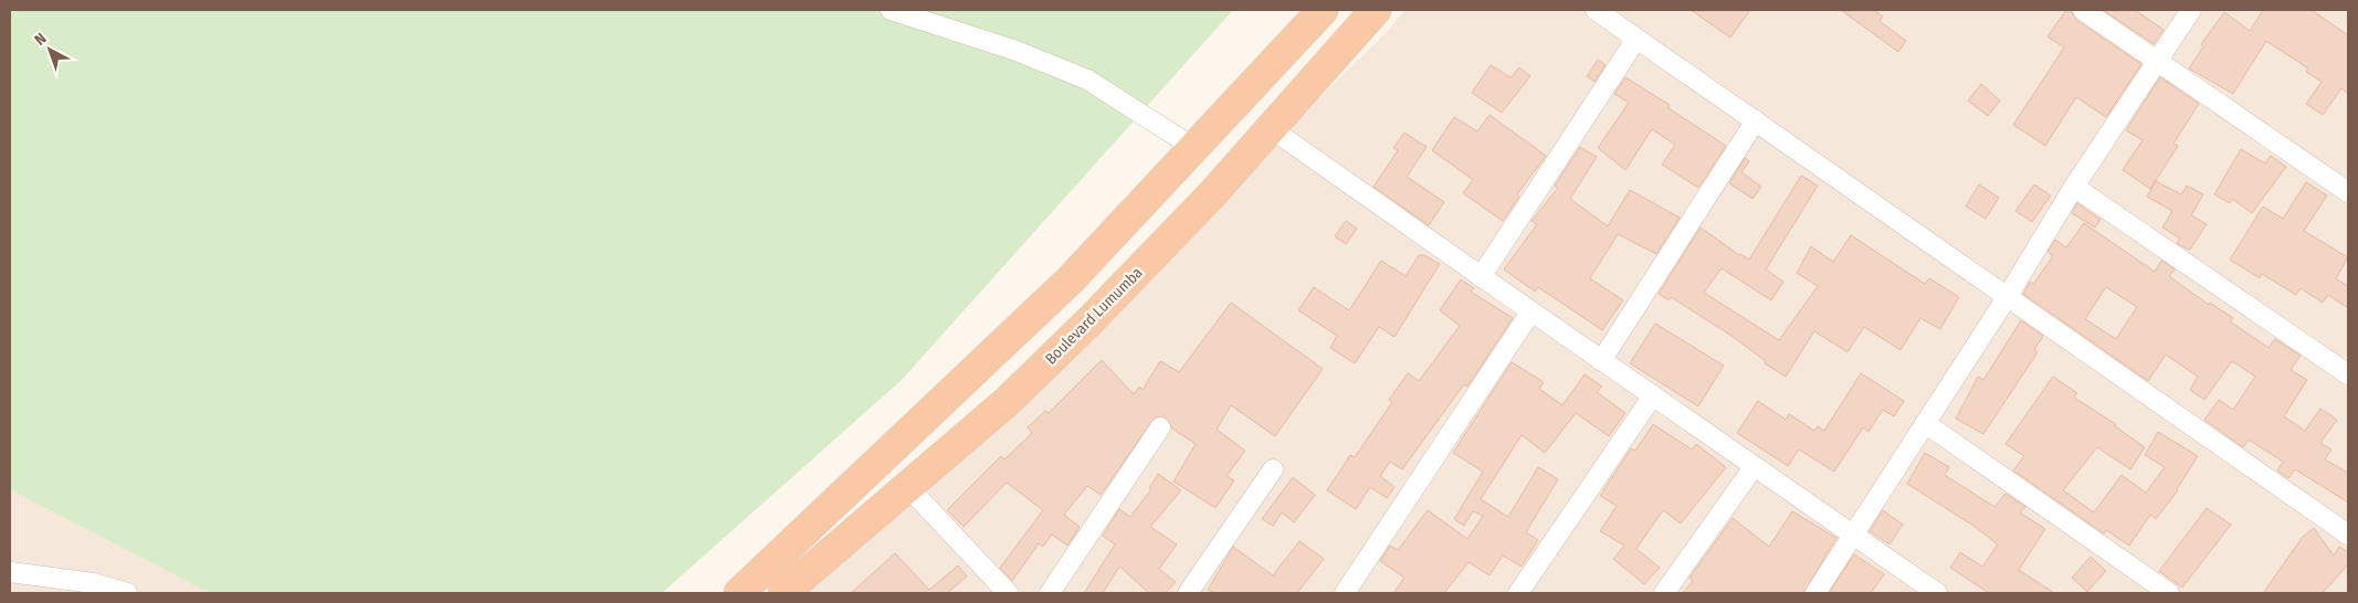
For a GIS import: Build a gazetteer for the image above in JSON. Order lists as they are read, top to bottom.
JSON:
{
  "streets": {
    "highway": ["Boulevard Lumumba"]
  },
  "north": "top left"
}
